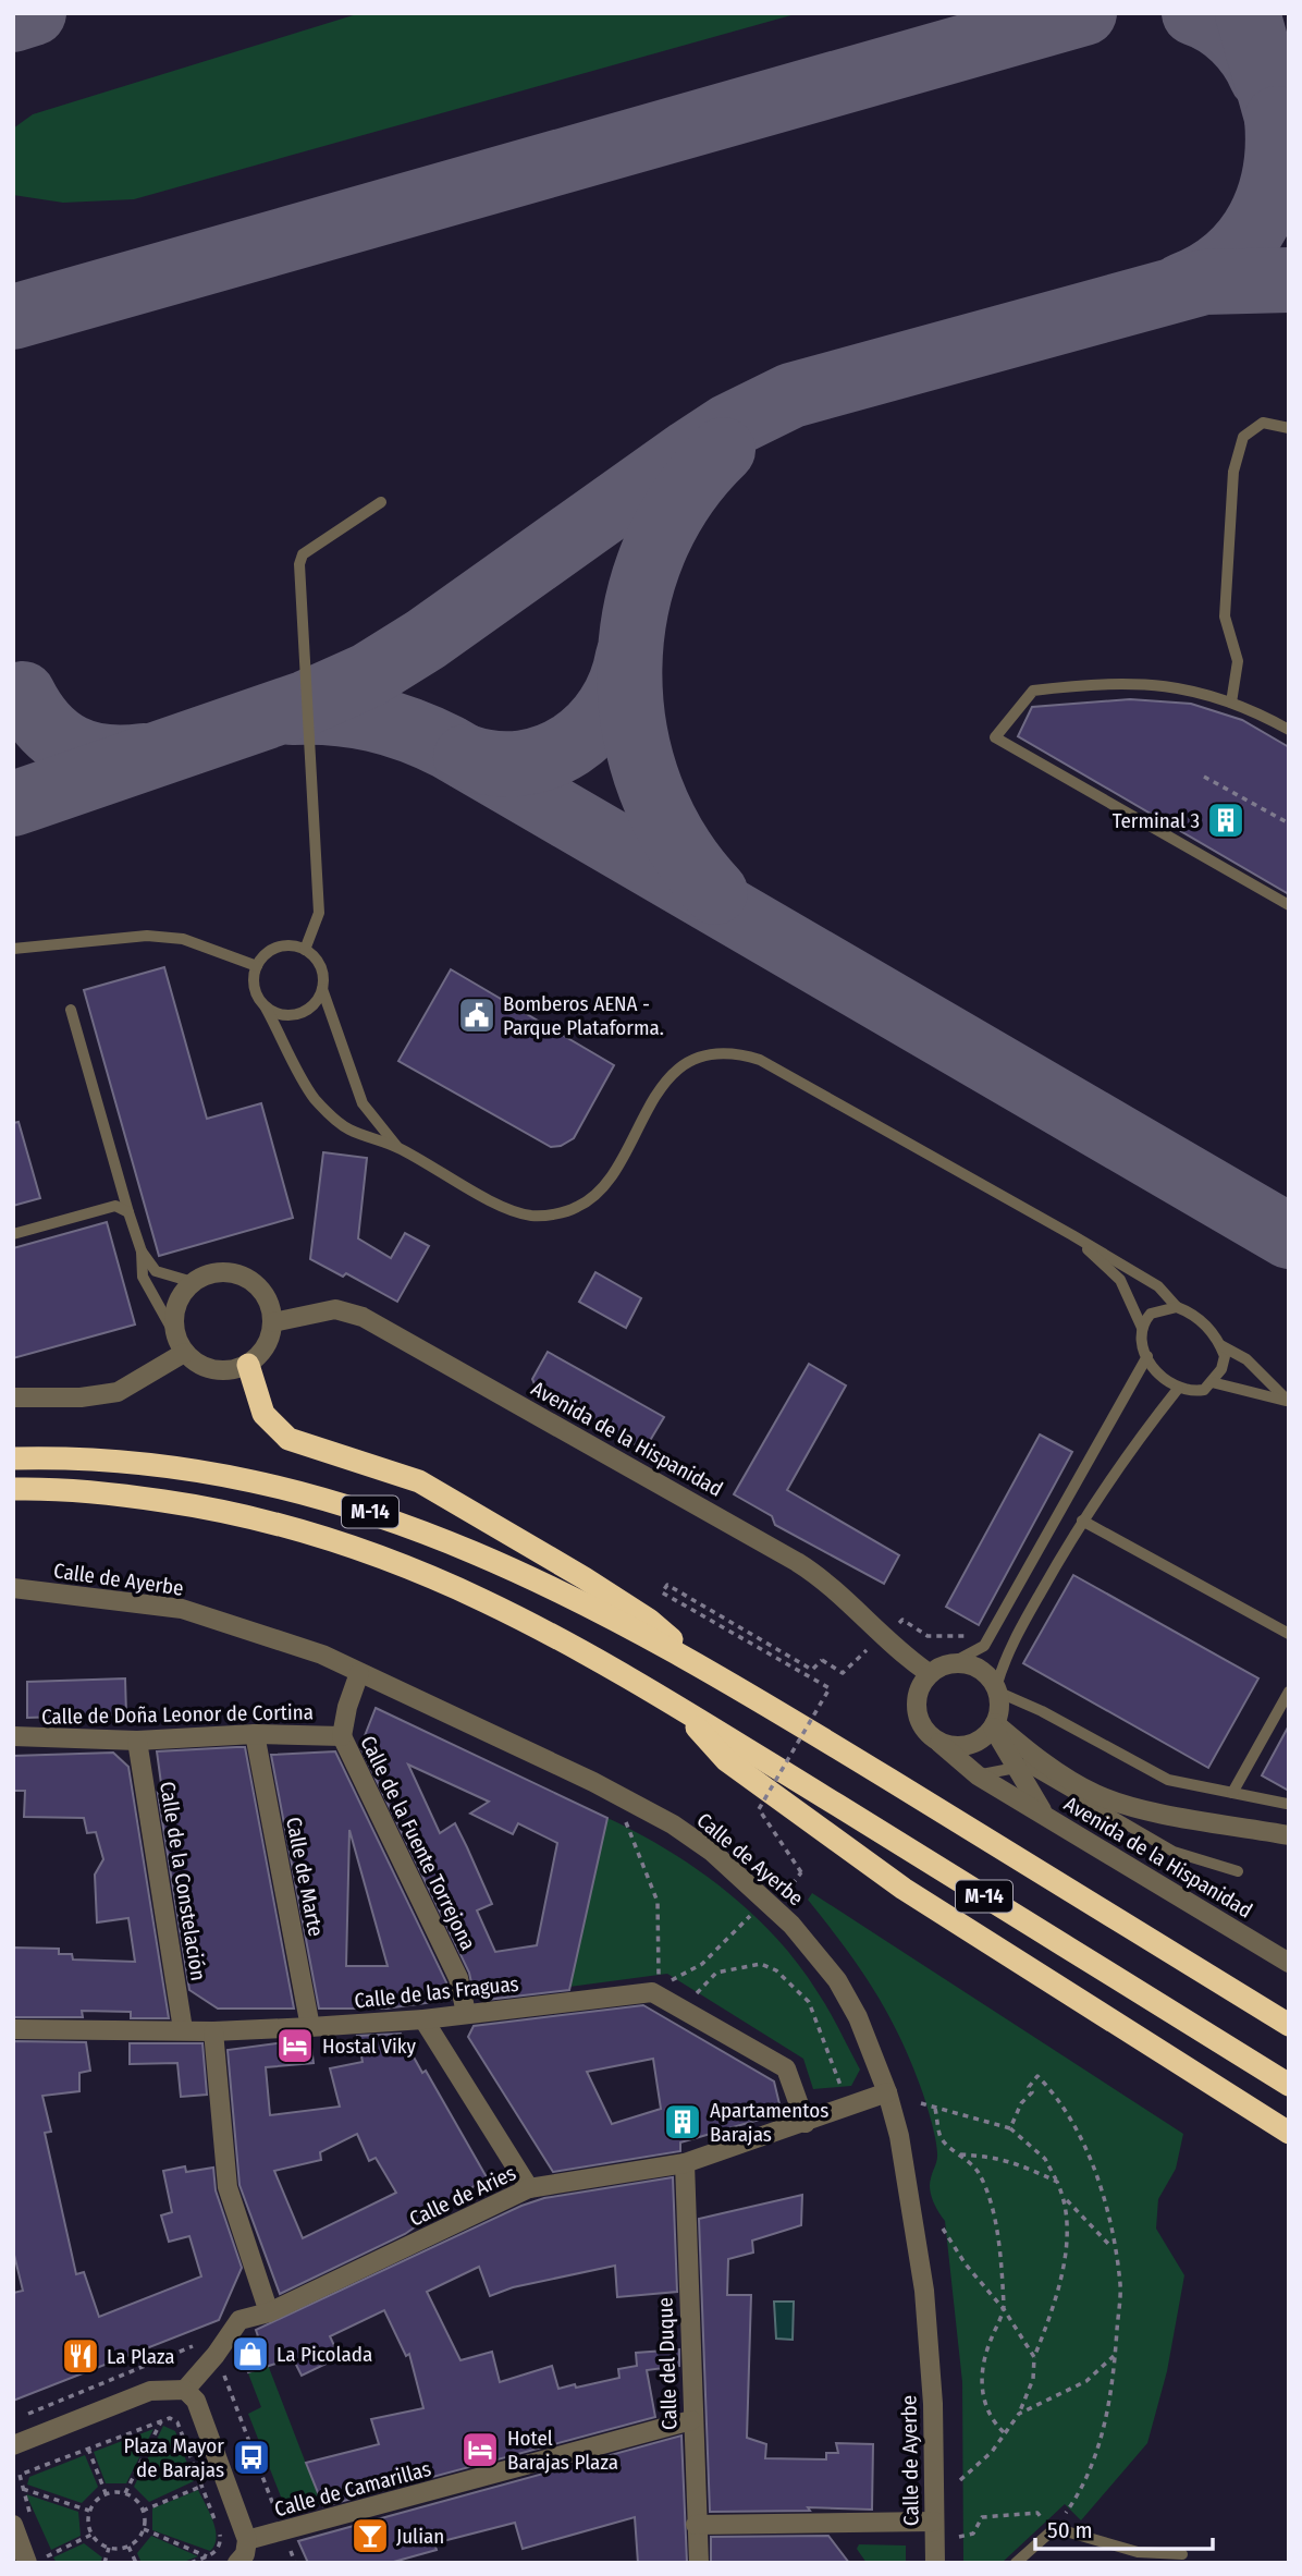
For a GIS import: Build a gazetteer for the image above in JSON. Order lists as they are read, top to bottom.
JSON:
{
  "streets": {
    "highway": ["M-14"],
    "street": [
      "Avenida de la Hispanidad",
      "Calle de Ayerbe",
      "Calle de Doña Leonor de Cortina",
      "Calle de la Fuente Torrejona",
      "Calle de Marte",
      "Calle de la Constelación",
      "Calle de las Fraguas",
      "Calle de Aries",
      "Calle del Duque",
      "Calle de Camarillas"
    ]
  },
  "crossings": [
    ["Calle de Ayerbe", "Calle de Aries"],
    ["Calle de Doña Leonor de Cortina", "Calle de la Fuente Torrejona"],
    ["Calle de Doña Leonor de Cortina", "Calle de Marte"],
    ["Calle de Doña Leonor de Cortina", "Calle de la Constelación"],
    ["Calle de la Fuente Torrejona", "Calle de las Fraguas"],
    ["Calle de Marte", "Calle de las Fraguas"],
    ["Calle de la Constelación", "Calle de las Fraguas"],
    ["Calle de Aries", "Calle del Duque"],
    ["Calle del Duque", "Calle de Camarillas"]
  ],
  "places": {
    "building": ["Terminal 3", "Apartamentos Barajas"],
    "public building": ["Bomberos AENA - Parque Plataforma."],
    "hotel": ["Hostal Viky", "Hotel Barajas Plaza"],
    "shop": ["La Picolada"],
    "restaurant": ["La Plaza"],
    "bus stop": ["Plaza Mayor de Barajas"],
    "bar": ["Julian"]
  },
  "scale_bar": "50 m"
}
